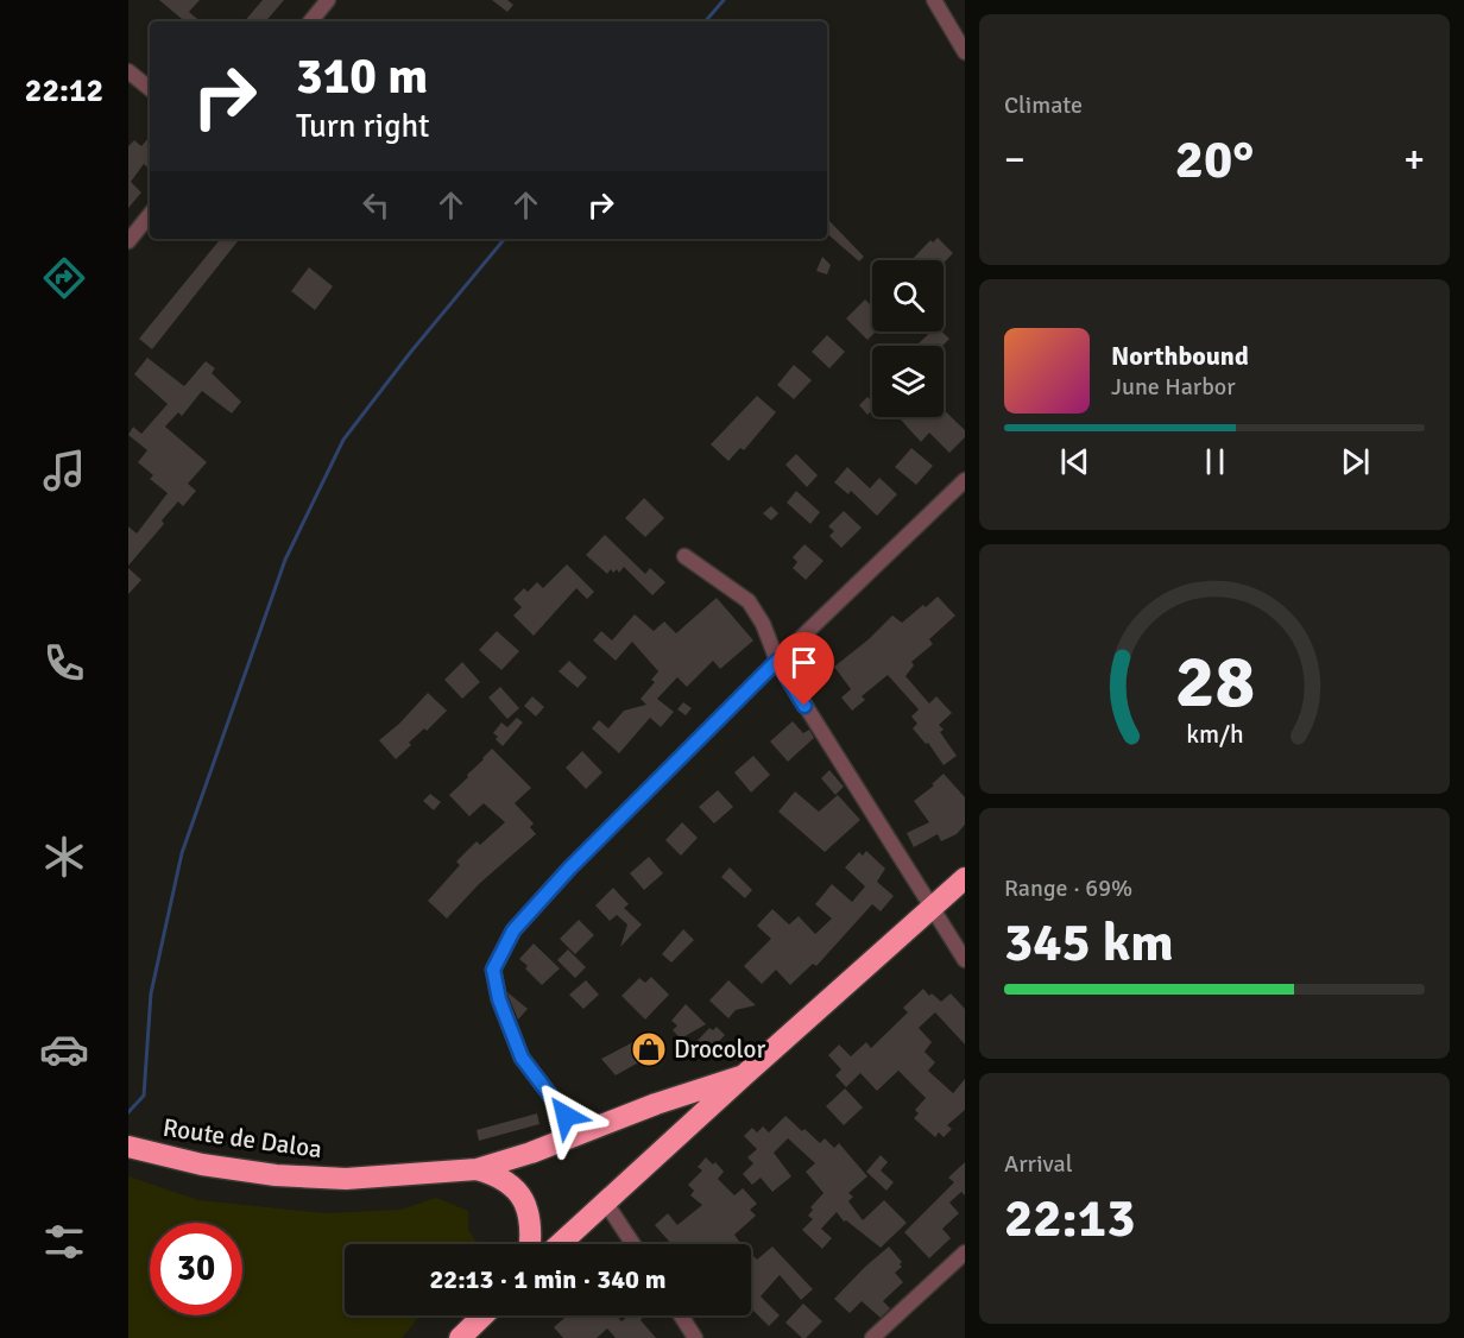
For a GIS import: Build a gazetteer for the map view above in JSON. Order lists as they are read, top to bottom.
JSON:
{
  "streets": {
    "highway": ["Route de Daloa"]
  },
  "places": {
    "shop": ["Drocolor"]
  },
  "page": {
    "tabs": "22:12",
    "tile": [
      "Climate",
      ["Range · 69%", "345 km"],
      ["Arrival", "22:13"]
    ],
    "turn": ["310 m", "Turn right"],
    "heat": ["−", "20°", "+"],
    "song": ["Northbound", "June Harbor"],
    "limit": "30",
    "trip": "22:13 · 1 min · 340 m",
    "gauge": ["28", "km/h"]
  }
}
